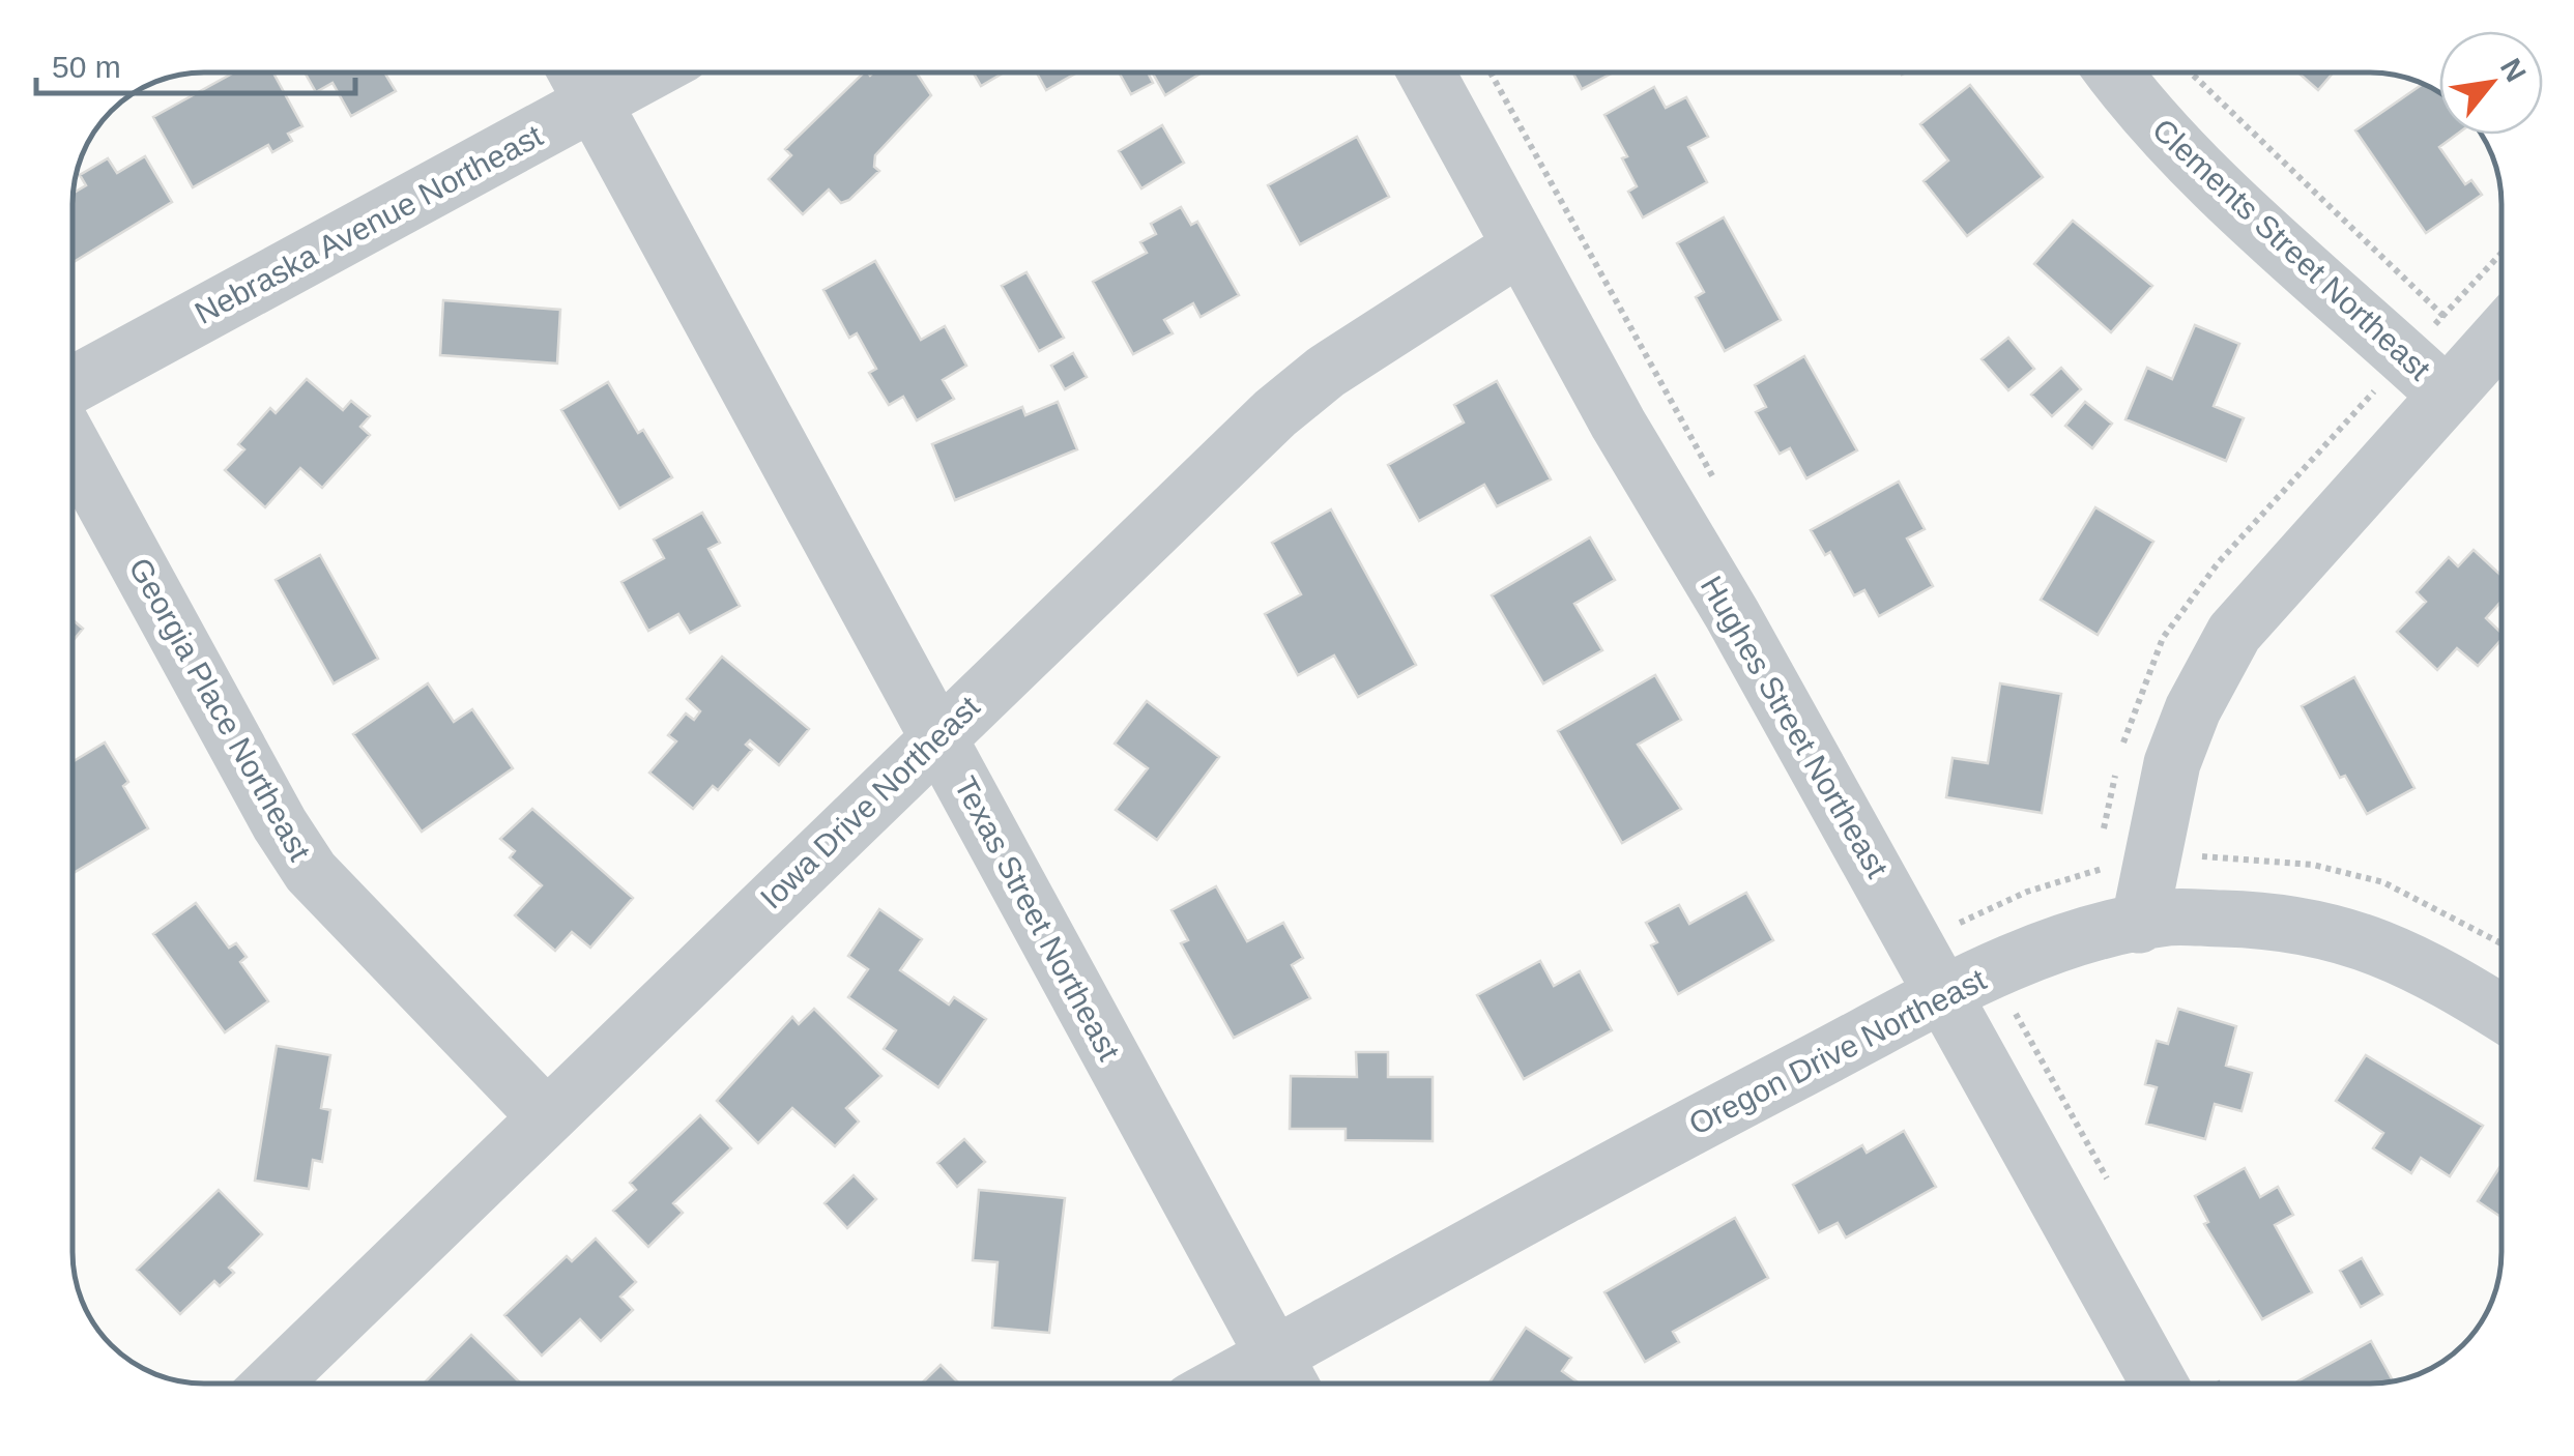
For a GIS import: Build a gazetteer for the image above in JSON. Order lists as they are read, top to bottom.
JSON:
{
  "streets": {
    "street": [
      "Nebraska Avenue Northeast",
      "Clements Street Northeast",
      "Georgia Place Northeast",
      "Hughes Street Northeast",
      "Iowa Drive Northeast",
      "Texas Street Northeast",
      "Oregon Drive Northeast"
    ]
  },
  "crossings": [
    ["Nebraska Avenue Northeast", "Texas Street Northeast"],
    ["Georgia Place Northeast", "Iowa Drive Northeast"],
    ["Hughes Street Northeast", "Iowa Drive Northeast"],
    ["Hughes Street Northeast", "Oregon Drive Northeast"],
    ["Iowa Drive Northeast", "Texas Street Northeast"],
    ["Texas Street Northeast", "Oregon Drive Northeast"]
  ],
  "scale_bar": "50 m",
  "north": "top right"
}
